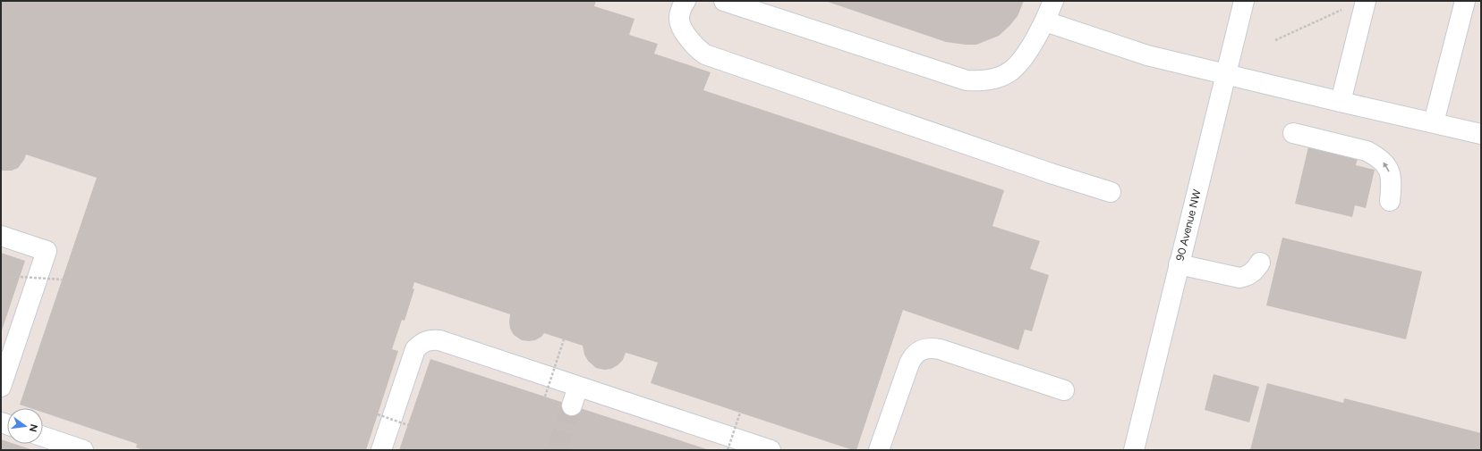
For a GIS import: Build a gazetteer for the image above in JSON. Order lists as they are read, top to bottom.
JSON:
{
  "streets": {
    "street": ["90 Avenue NW"]
  },
  "north": "right"
}
